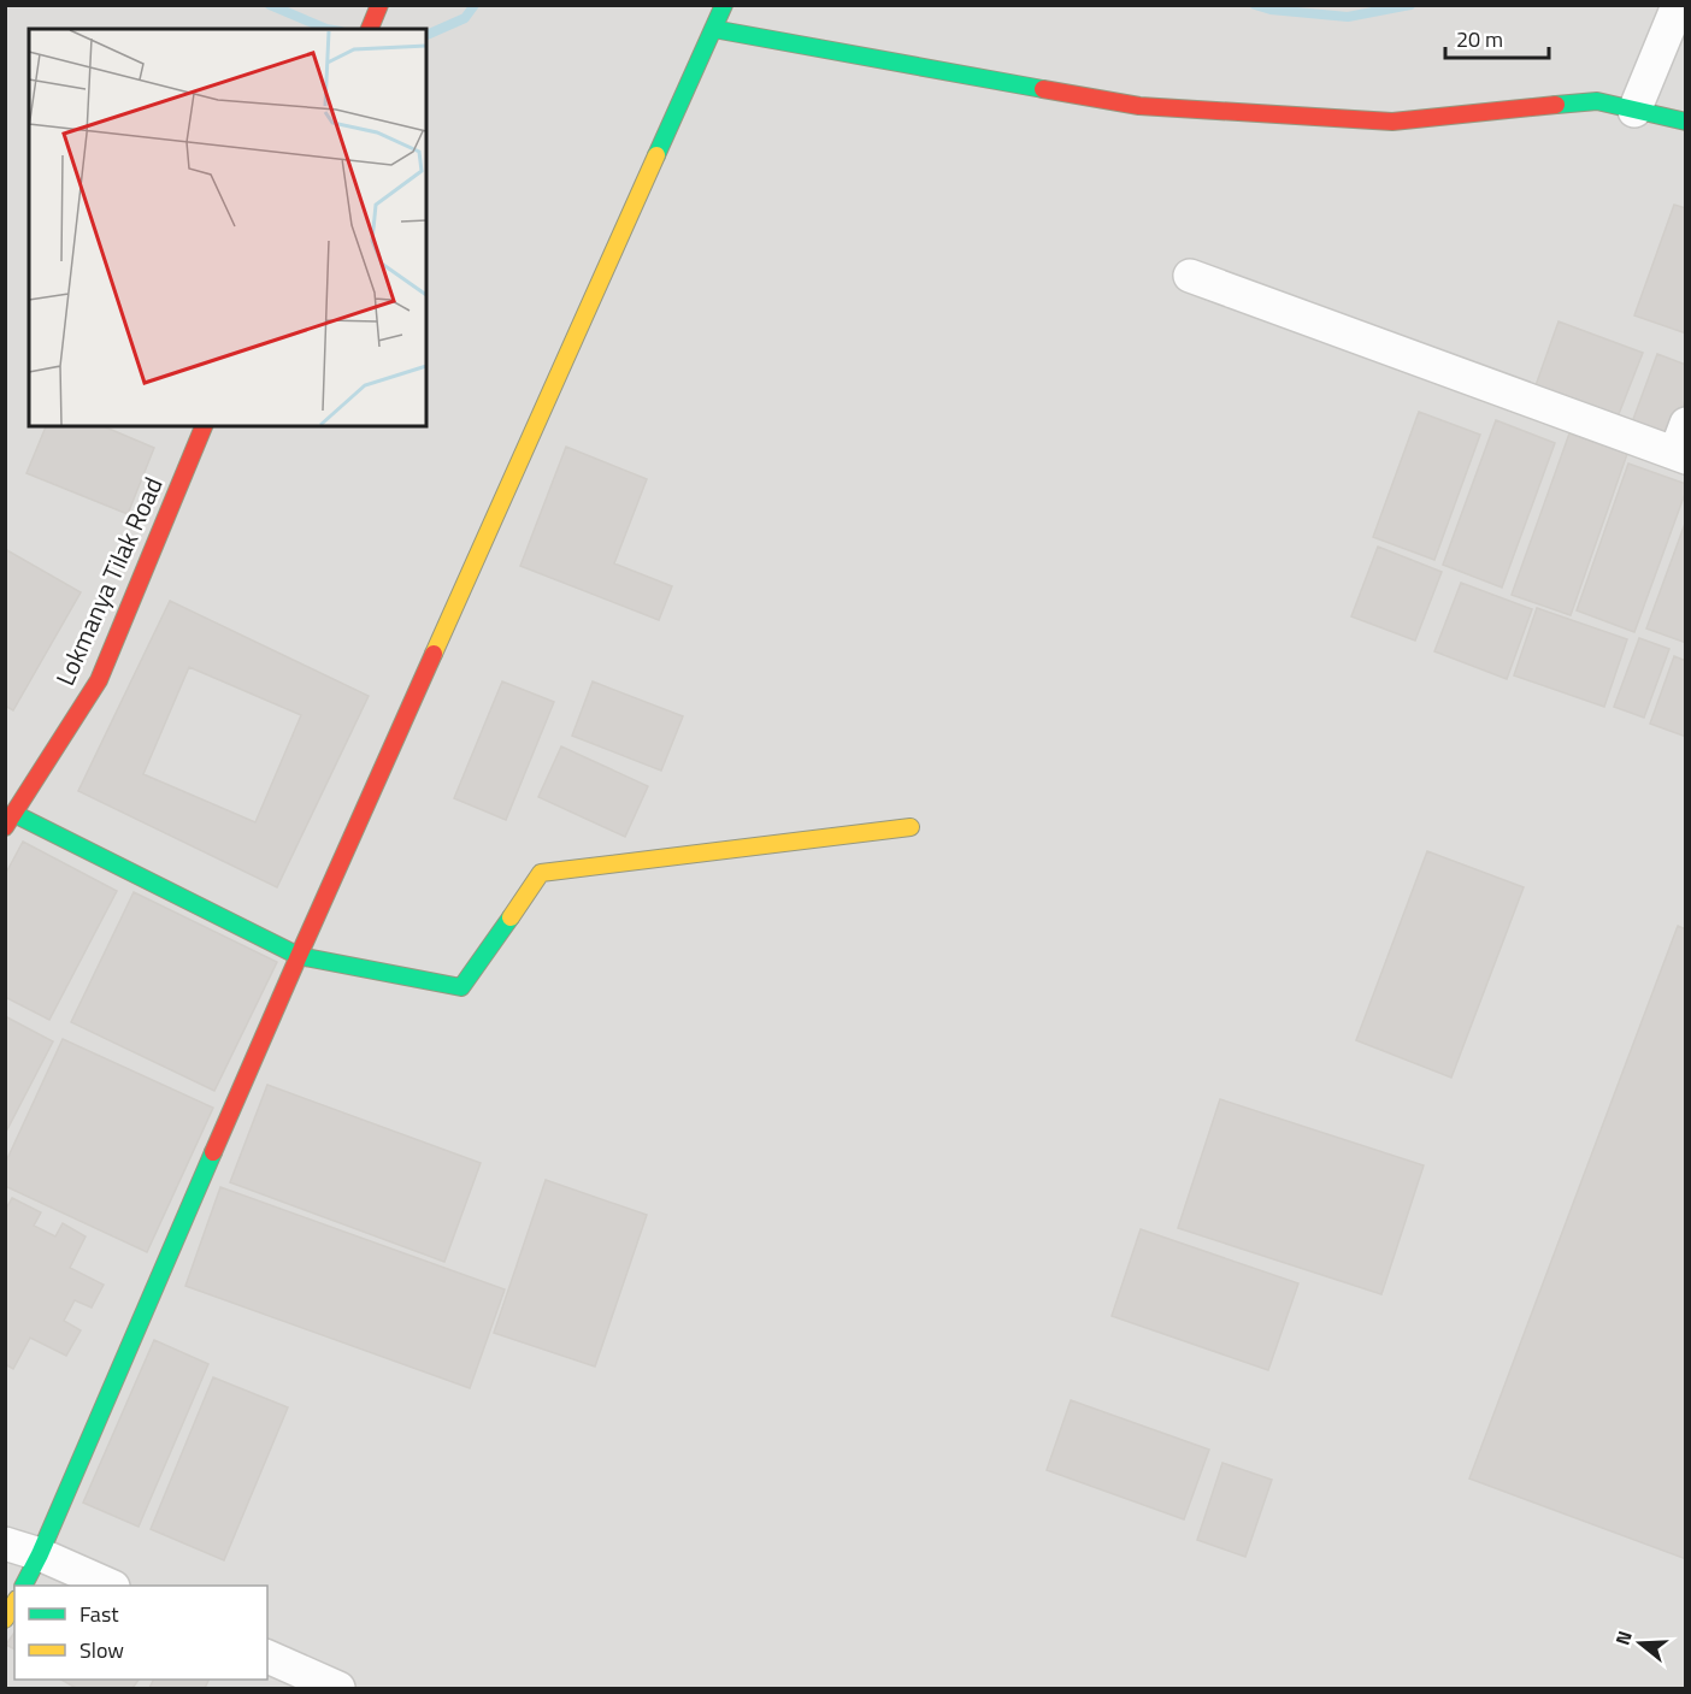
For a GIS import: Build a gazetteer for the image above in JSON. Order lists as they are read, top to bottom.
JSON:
{
  "streets": {
    "street": ["Lokmanya Tilak Road"]
  },
  "legend": ["Fast", "Slow"],
  "scale_bar": "20 m",
  "north": "left"
}
